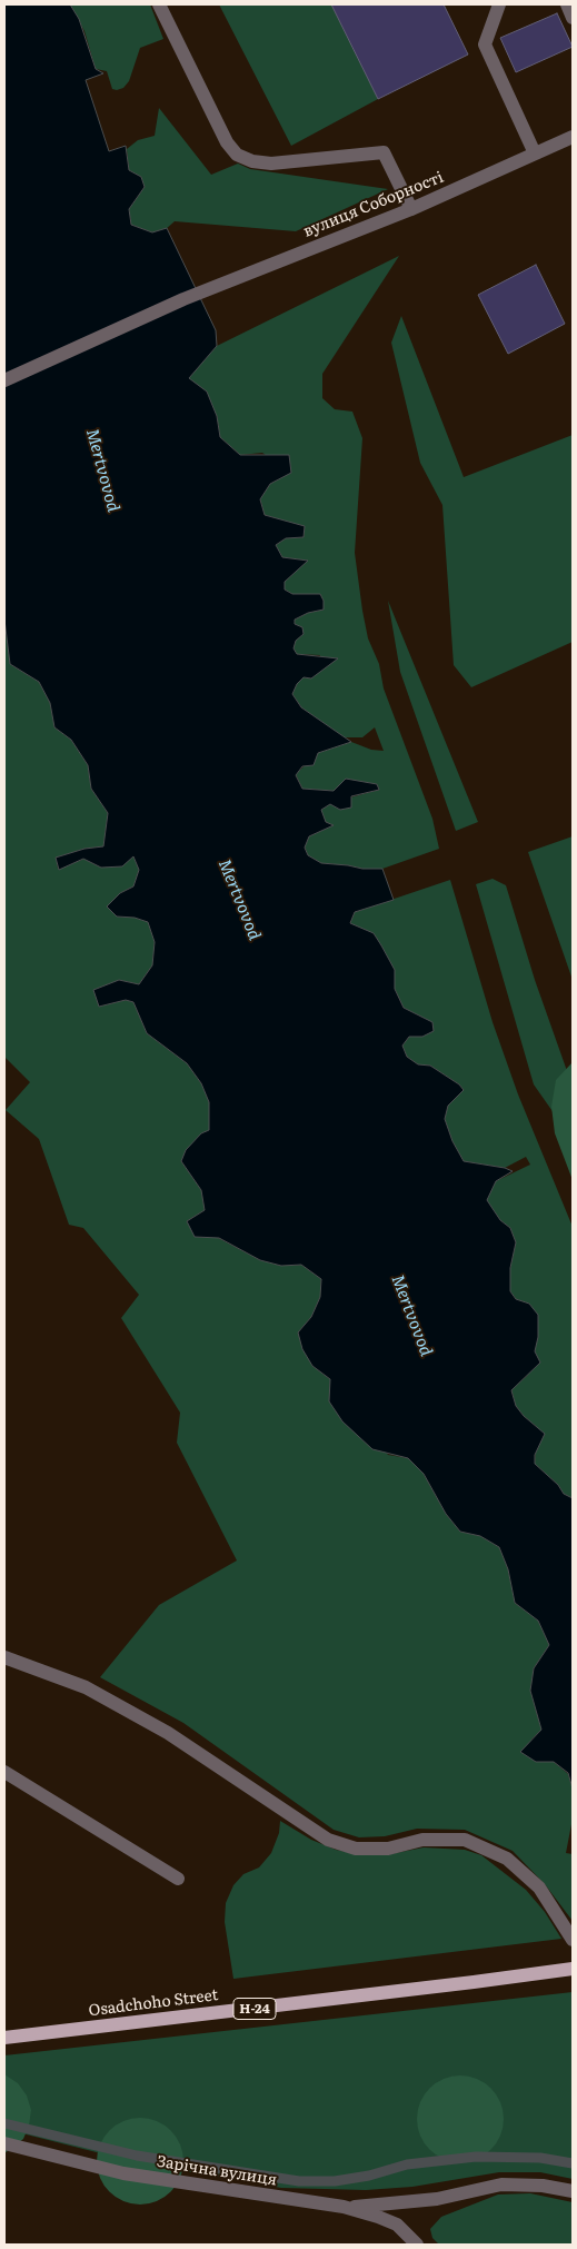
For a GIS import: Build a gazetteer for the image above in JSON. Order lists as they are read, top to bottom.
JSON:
{
  "streets": {
    "main road": ["Osadchoho Street", "Н-24"],
    "street": ["вулиця Соборності", "Зарічна вулиця"]
  },
  "water": ["Mertvovod"]
}
